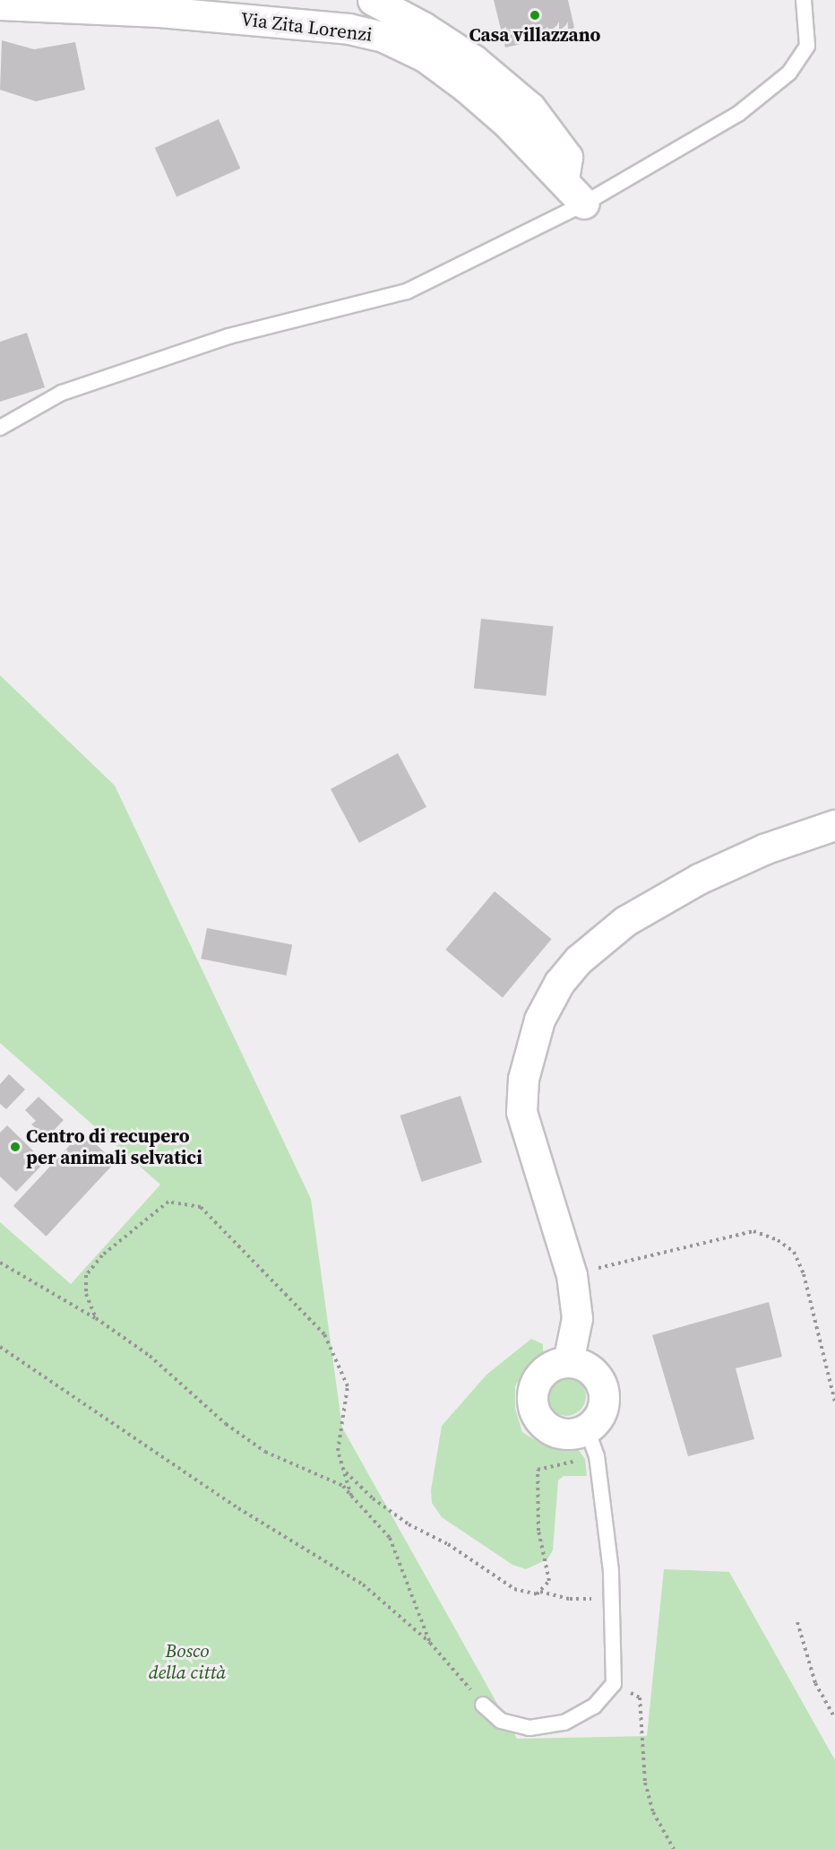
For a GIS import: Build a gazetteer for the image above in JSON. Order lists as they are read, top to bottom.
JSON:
{
  "streets": {
    "street": ["Via Zita Lorenzi"]
  },
  "parks": ["Bosco della città"],
  "places": ["Casa villazzano", "Centro di recupero per animali selvatici"]
}
